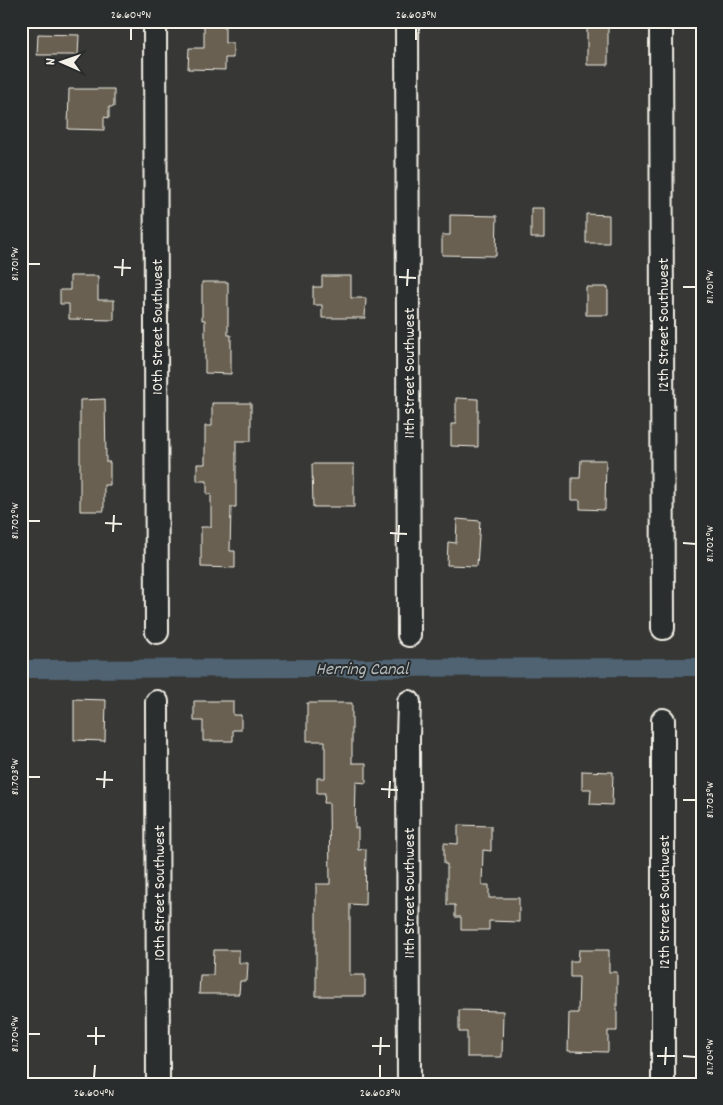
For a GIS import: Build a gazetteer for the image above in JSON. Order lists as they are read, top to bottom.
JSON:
{
  "streets": {
    "street": ["12th Street Southwest", "10th Street Southwest", "11th Street Southwest"]
  },
  "water": ["Herring Canal"],
  "north": "left",
  "coordinates": [
    "26.604°N",
    "26.603°N",
    "81.701°W",
    "81.702°W",
    "81.703°W",
    "81.704°W"
  ]
}
